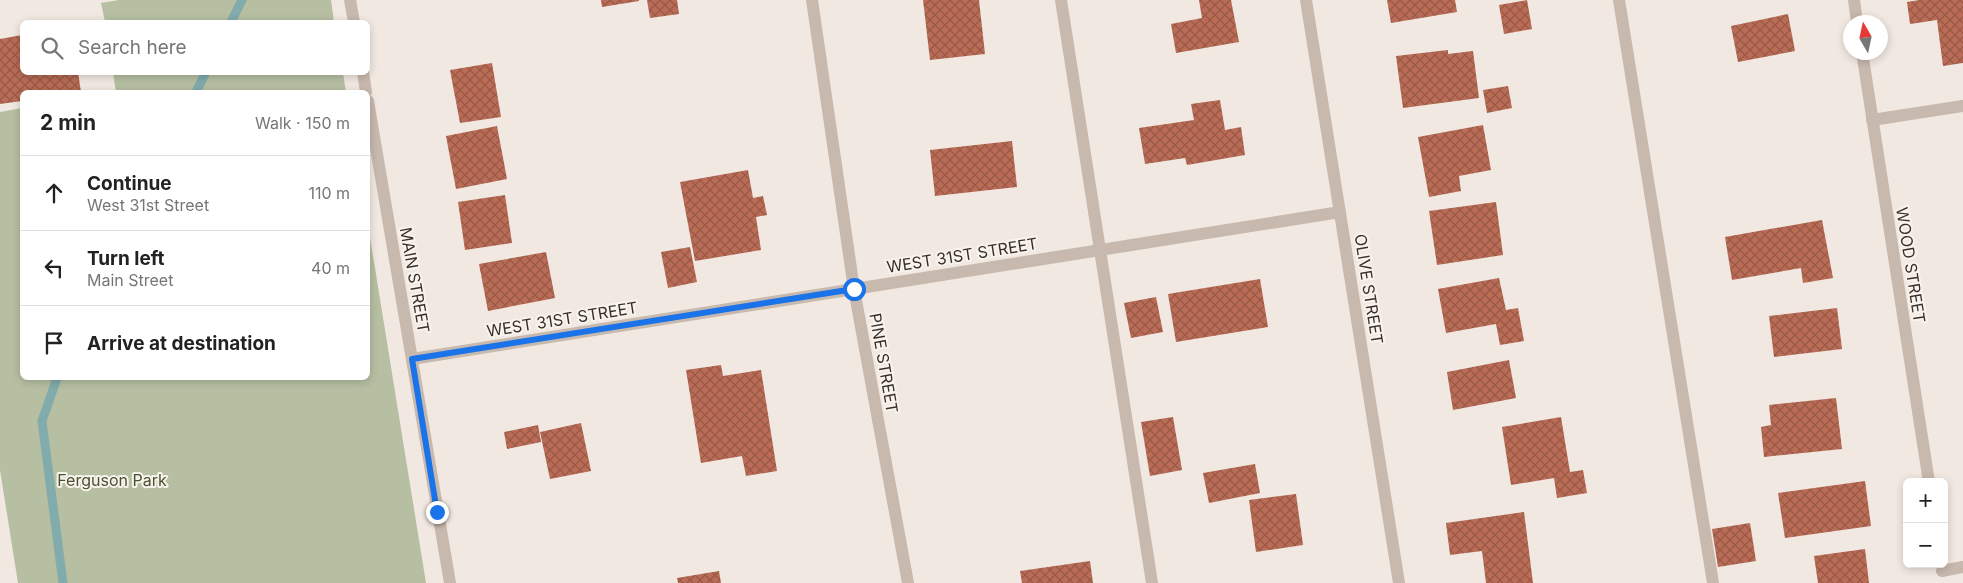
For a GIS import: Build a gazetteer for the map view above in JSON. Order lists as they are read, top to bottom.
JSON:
{
  "streets": {
    "street": [
      "WEST 31ST STREET",
      "WOOD STREET",
      "MAIN STREET",
      "OLIVE STREET",
      "PINE STREET"
    ]
  },
  "crossings": [
    ["WEST 31ST STREET", "MAIN STREET"],
    ["WEST 31ST STREET", "OLIVE STREET"],
    ["WEST 31ST STREET", "PINE STREET"]
  ],
  "parks": ["Ferguson Park"],
  "north": "top",
  "page": {
    "search": "Search here",
    "heading": ["2 min", "Walk · 150 m"],
    "list": [
      ["Continue", "West 31st Street", "110 m"],
      ["Turn left", "Main Street", "40 m"],
      "Arrive at destination"
    ],
    "map_buttons": ["+", "−"]
  }
}
